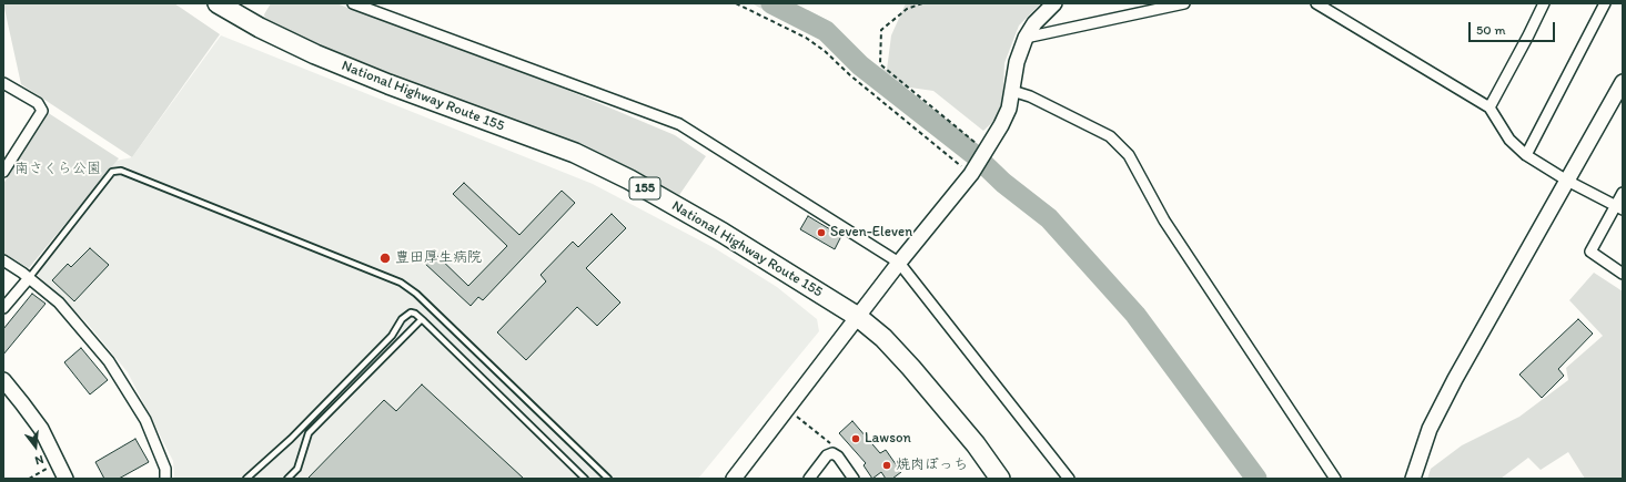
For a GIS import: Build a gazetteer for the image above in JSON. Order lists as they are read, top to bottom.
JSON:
{
  "streets": {
    "highway": ["National Highway Route 155", "155"]
  },
  "parks": ["南さくら公園"],
  "places": [
    "Seven-Eleven",
    "豊田厚生病院",
    "Lawson",
    "焼肉ぼっち"
  ],
  "scale_bar": "50 m",
  "north": "bottom"
}
